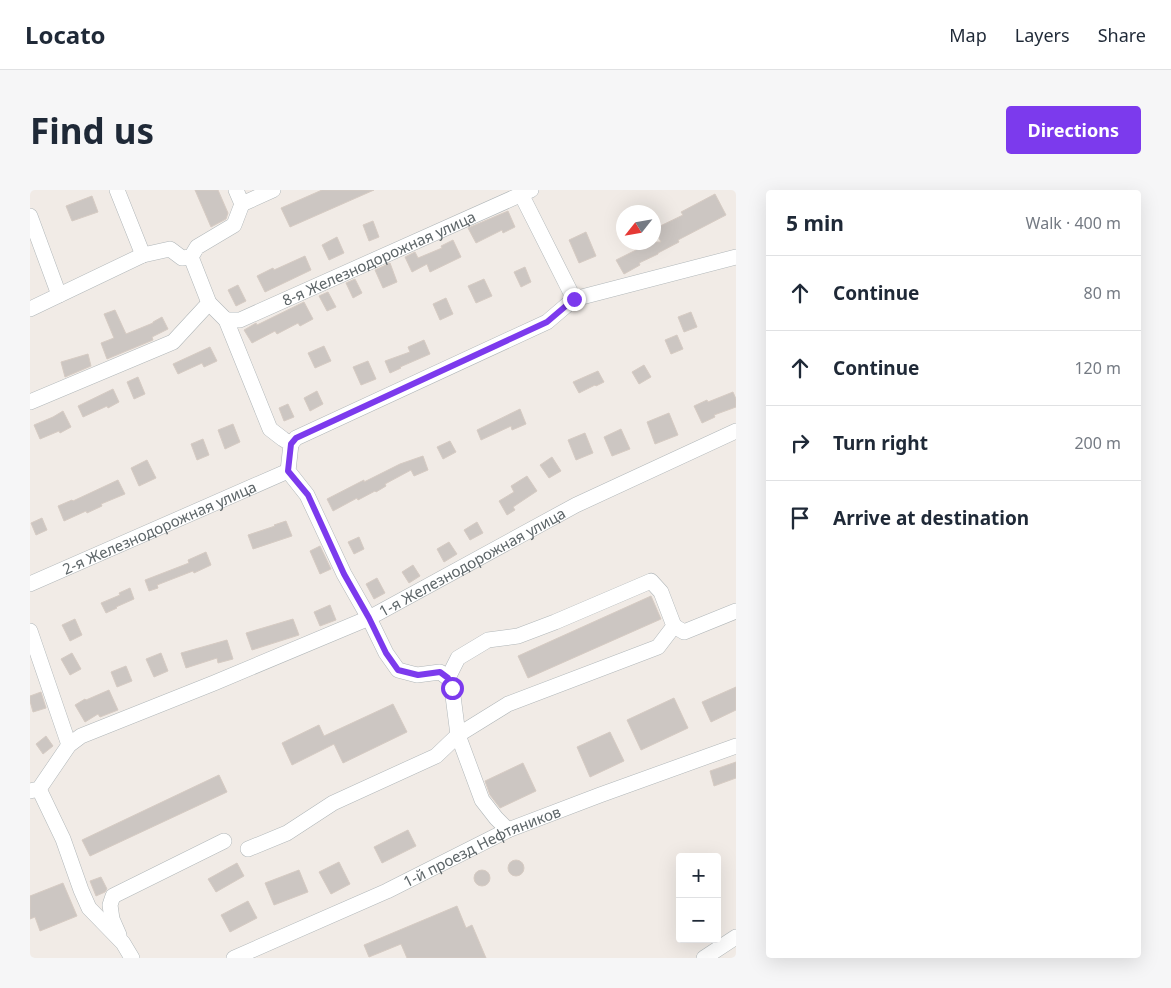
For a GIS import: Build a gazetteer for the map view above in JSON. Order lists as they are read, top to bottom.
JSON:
{
  "streets": {
    "street": [
      "8-я Железнодорожная улица",
      "2-я Железнодорожная улица",
      "1-я Железнодорожная улица",
      "1-й проезд Нефтяников"
    ]
  },
  "north": "bottom left",
  "page": {
    "header": "Locato",
    "nav": ["Map", "Layers", "Share"],
    "buttons": "Directions",
    "title": "Find us",
    "heading": ["5 min", "Walk · 400 m"],
    "list": [
      ["Continue", "80 m"],
      ["Continue", "120 m"],
      ["Turn right", "200 m"],
      "Arrive at destination"
    ],
    "map_buttons": ["+", "−"]
  }
}
